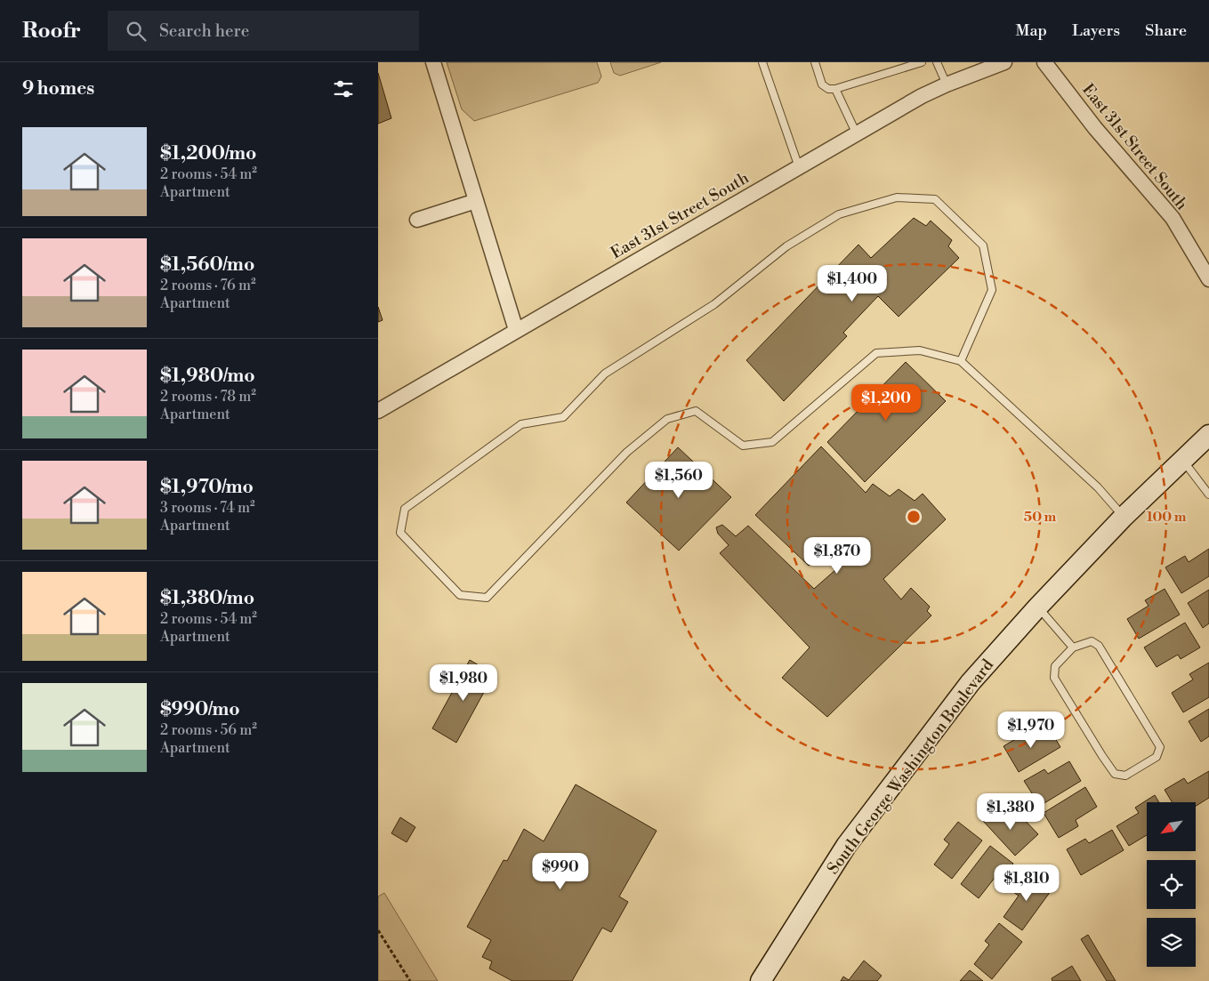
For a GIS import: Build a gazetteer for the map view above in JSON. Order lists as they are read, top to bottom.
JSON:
{
  "streets": {
    "street": ["East 31st Street South", "South George Washington Boulevard"]
  },
  "north": "bottom left",
  "page": {
    "header": "Roofr",
    "search": "Search here",
    "nav": ["Map", "Layers", "Share"],
    "heading": "9 homes",
    "list": [
      {
        "name": "$1,200/mo",
        "note": "2 rooms · 54 m² · Apartment"
      },
      {
        "name": "$1,560/mo",
        "note": "2 rooms · 76 m² · Apartment"
      },
      {
        "name": "$1,980/mo",
        "note": "2 rooms · 78 m² · Apartment"
      },
      {
        "name": "$1,970/mo",
        "note": "3 rooms · 74 m² · Apartment"
      },
      {
        "name": "$1,380/mo",
        "note": "2 rooms · 54 m² · Apartment"
      },
      {
        "name": "$990/mo",
        "note": "2 rooms · 56 m² · Apartment"
      }
    ],
    "price": [
      "$1,400",
      "$1,200",
      "$1,560",
      "$1,870",
      "$1,980",
      "$1,970",
      "$1,380",
      "$990",
      "$1,810"
    ]
  },
  "rings": ["50 m", "100 m"]
}
